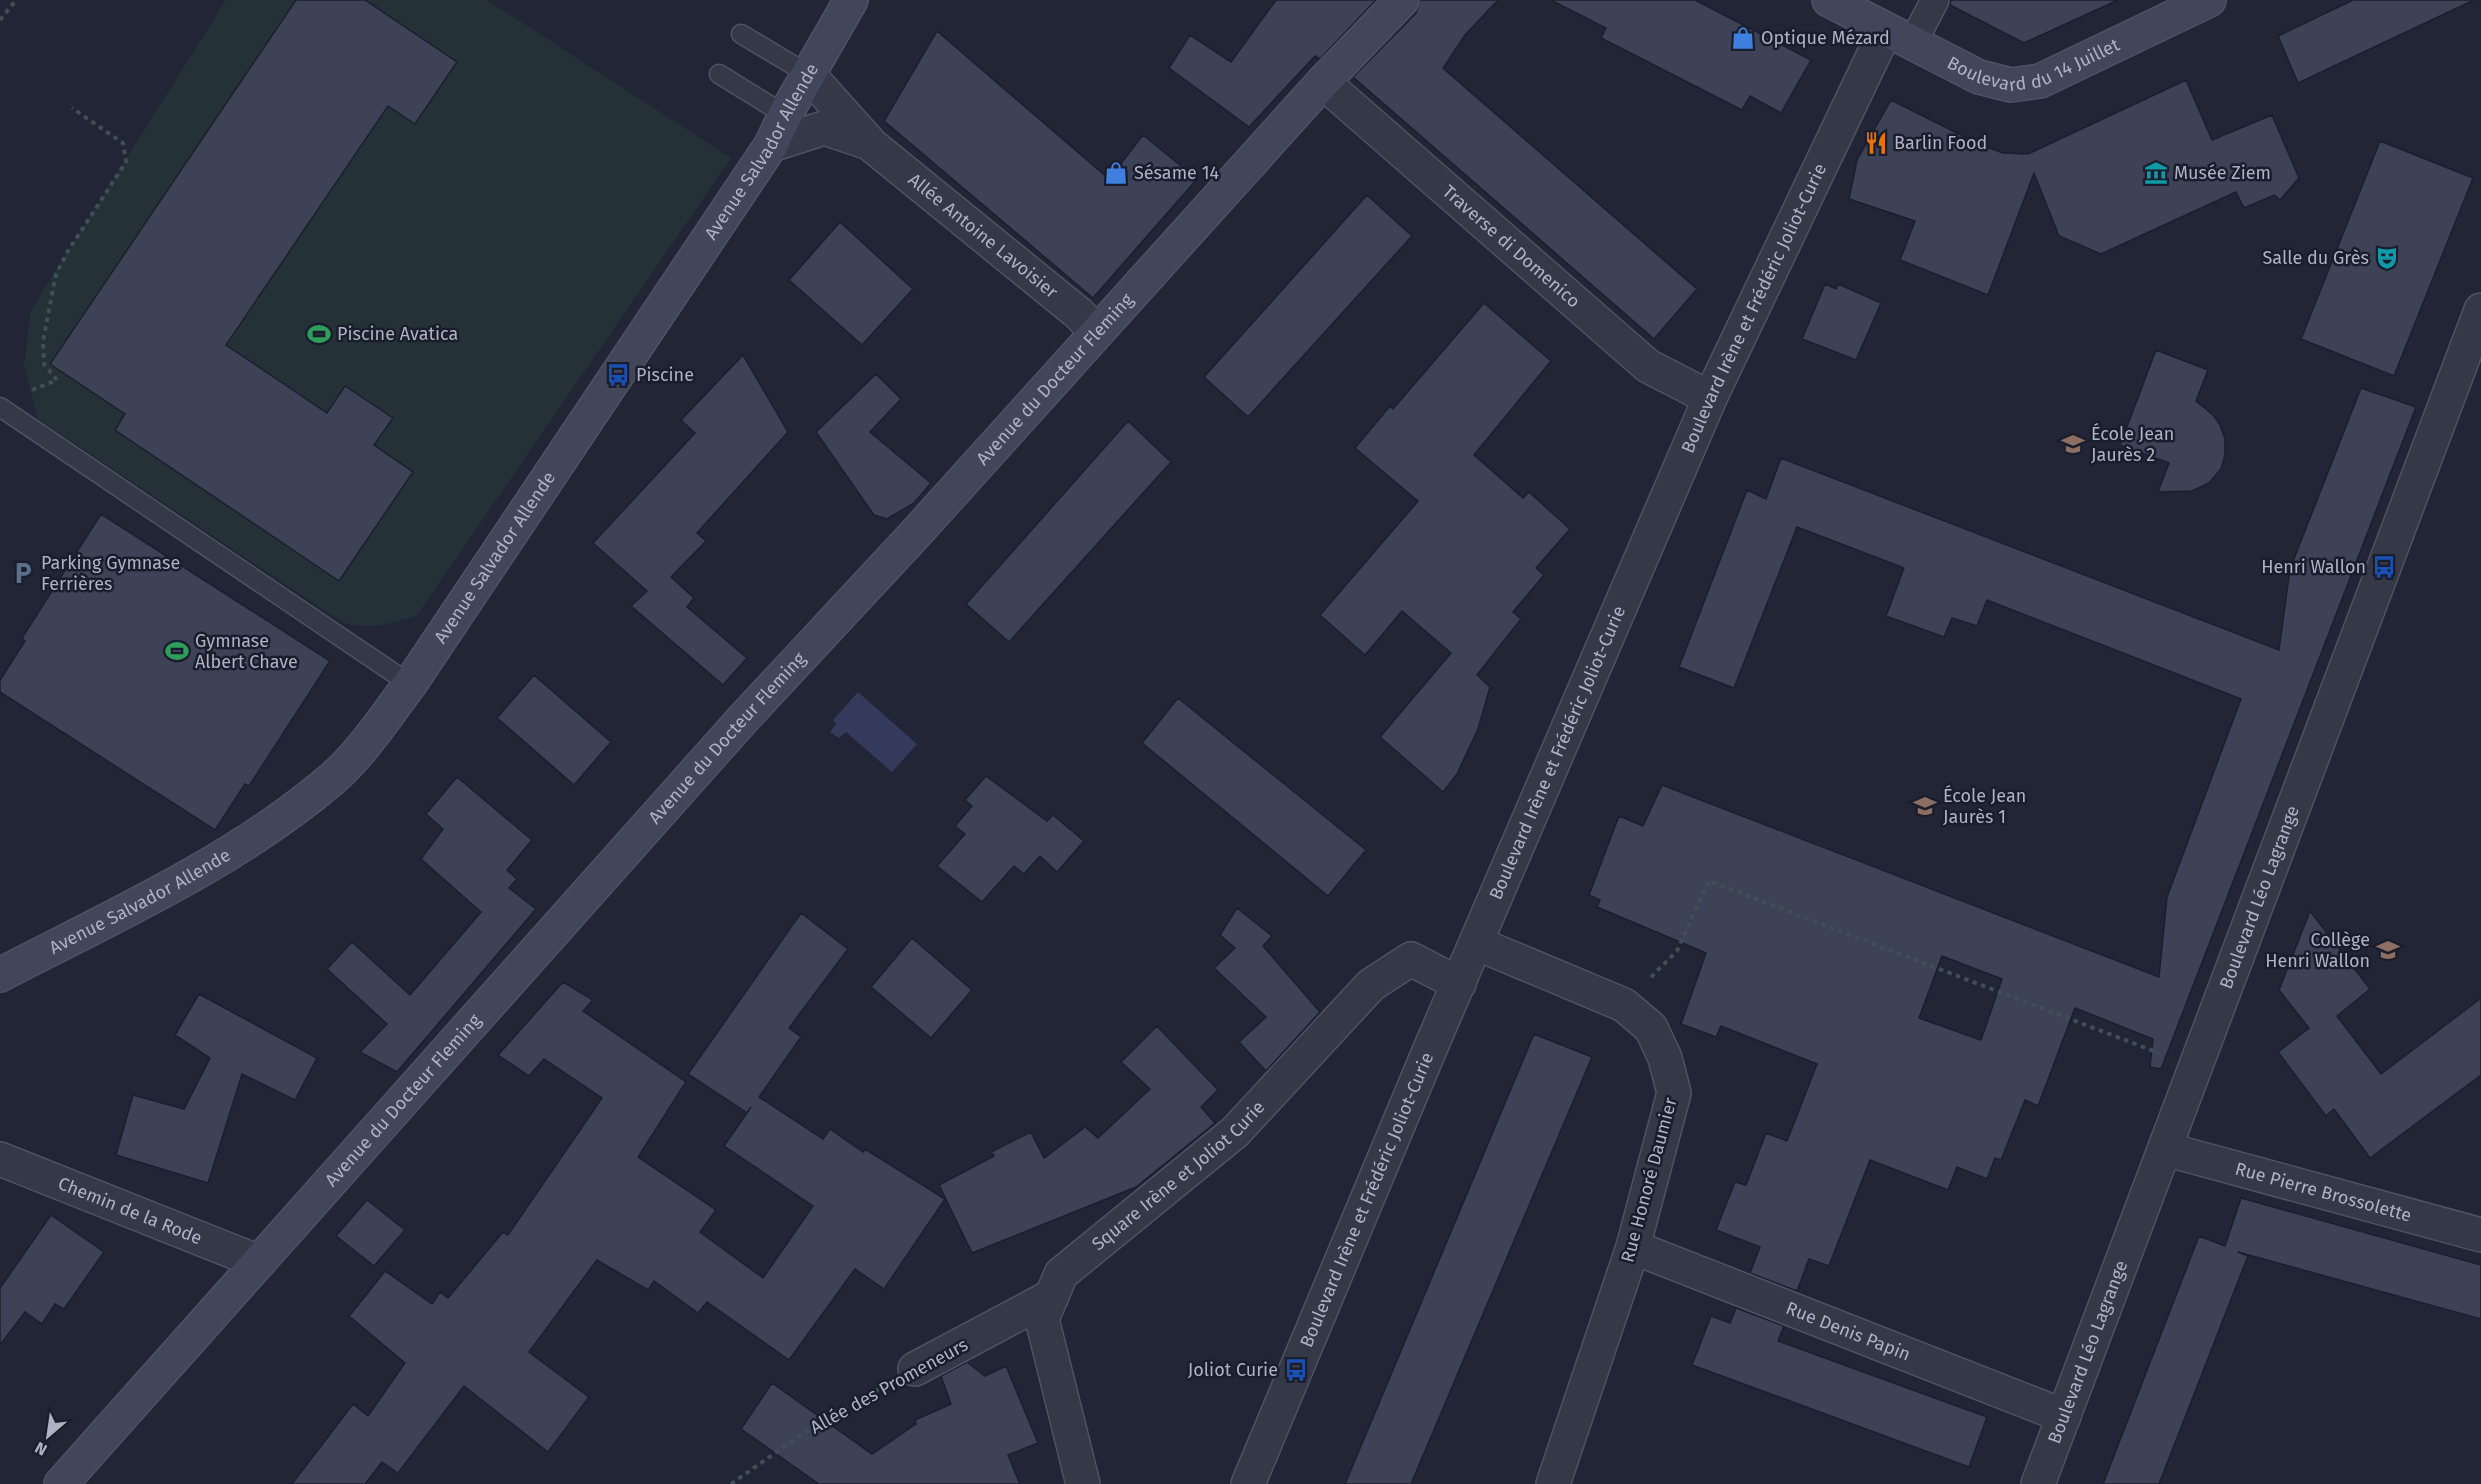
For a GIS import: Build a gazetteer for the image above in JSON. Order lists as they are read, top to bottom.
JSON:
{
  "streets": {
    "main road": ["Boulevard du 14 Juillet", "Avenue Salvador Allende", "Avenue du Docteur Fleming"],
    "street": [
      "Allée Antoine Lavoisier",
      "Traverse di Domenico",
      "Boulevard Irène et Frédéric Joliot-Curie",
      "Boulevard Léo Lagrange",
      "Square Irène et Joliot Curie",
      "Rue Honoré Daumier",
      "Rue Pierre Brossolette",
      "Chemin de la Rode",
      "Rue Denis Papin",
      "Allée des Promeneurs"
    ]
  },
  "crossings": [
    ["Boulevard du 14 Juillet", "Boulevard Irène et Frédéric Joliot-Curie"],
    ["Avenue Salvador Allende", "Allée Antoine Lavoisier"],
    ["Allée Antoine Lavoisier", "Avenue du Docteur Fleming"],
    ["Traverse di Domenico", "Boulevard Irène et Frédéric Joliot-Curie"],
    ["Traverse di Domenico", "Avenue du Docteur Fleming"],
    ["Boulevard Irène et Frédéric Joliot-Curie", "Square Irène et Joliot Curie"],
    ["Boulevard Irène et Frédéric Joliot-Curie", "Rue Honoré Daumier"],
    ["Avenue du Docteur Fleming", "Chemin de la Rode"],
    ["Boulevard Léo Lagrange", "Rue Pierre Brossolette"],
    ["Boulevard Léo Lagrange", "Rue Denis Papin"],
    ["Square Irène et Joliot Curie", "Allée des Promeneurs"],
    ["Rue Honoré Daumier", "Rue Denis Papin"]
  ],
  "places": {
    "shop": ["Optique Mézard", "Sésame 14"],
    "restaurant": ["Barlin Food"],
    "museum": ["Musée Ziem"],
    "theatre": ["Salle du Grès"],
    "sports": ["Piscine Avatica", "Gymnase Albert Chave"],
    "bus stop": ["Piscine", "Henri Wallon", "Joliot Curie"],
    "school or university": ["École Jean Jaurès 2", "École Jean Jaurès 1", "Collège Henri Wallon"],
    "parking": ["Parking Gymnase Ferrières"]
  },
  "north": "bottom left"
}
